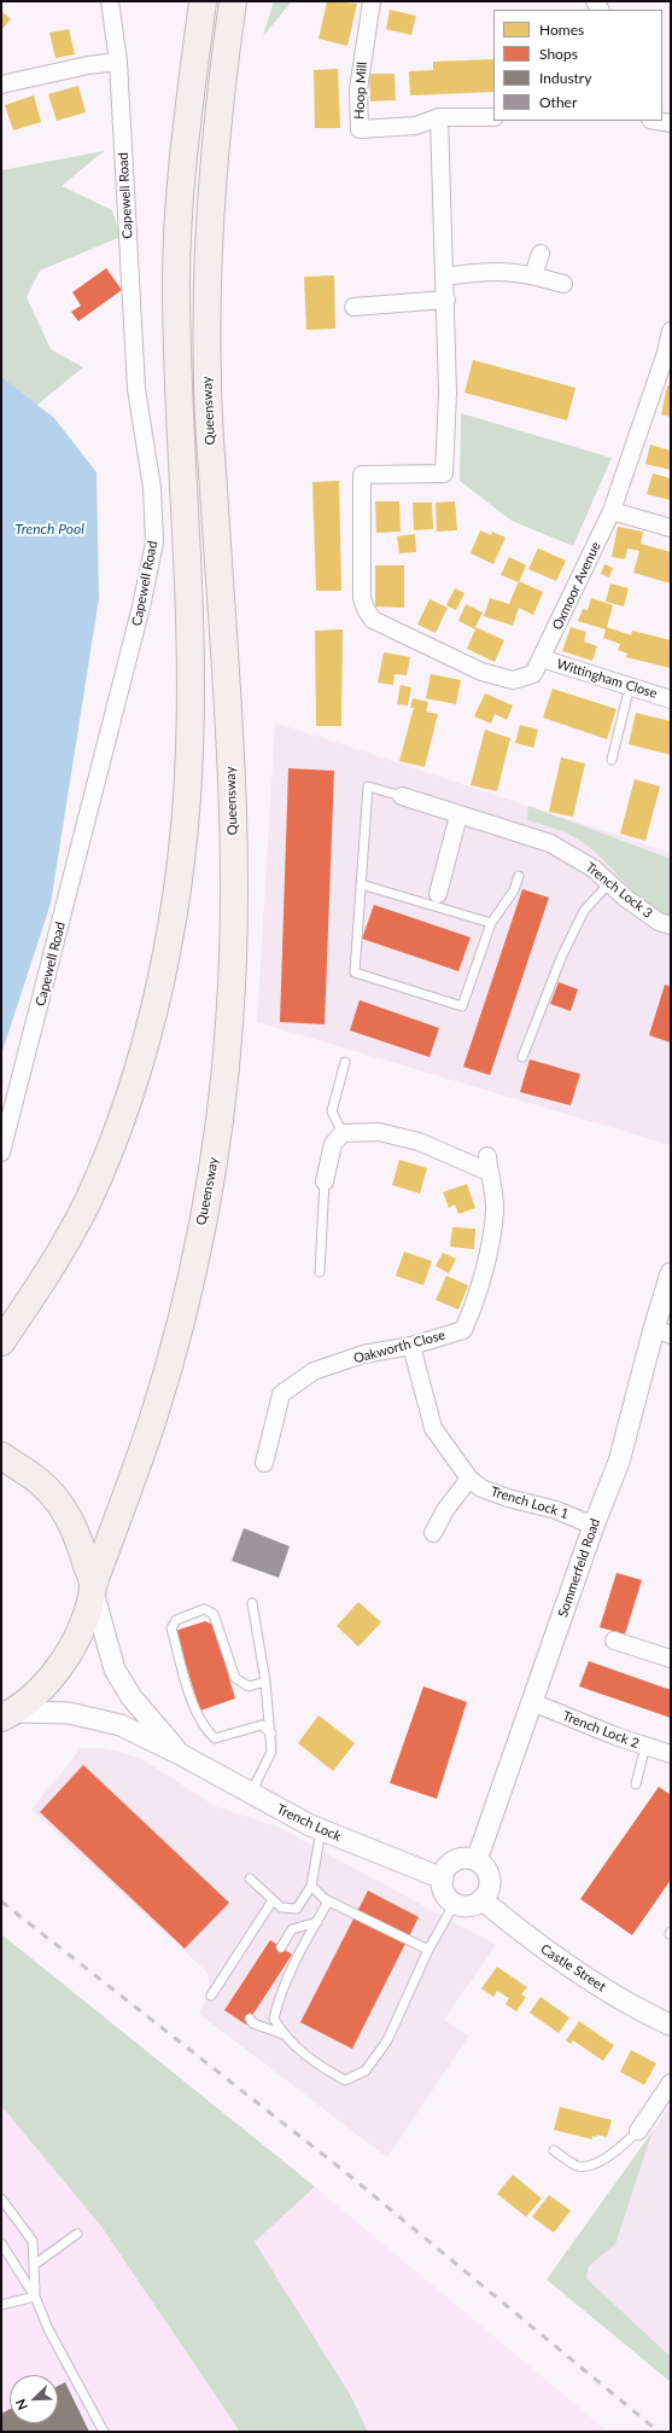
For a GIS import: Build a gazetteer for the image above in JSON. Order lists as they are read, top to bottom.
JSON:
{
  "streets": {
    "highway": ["Queensway"],
    "street": [
      "Hoop Mill",
      "Capewell Road",
      "Oxmoor Avenue",
      "Wittingham Close",
      "Trench Lock 3",
      "Oakworth Close",
      "Trench Lock 1",
      "Sommerfeld Road",
      "Trench Lock 2",
      "Trench Lock",
      "Castle Street"
    ]
  },
  "crossings": [
    ["Oxmoor Avenue", "Wittingham Close"],
    ["Oakworth Close", "Trench Lock 1"],
    ["Trench Lock 1", "Sommerfeld Road"],
    ["Sommerfeld Road", "Trench Lock 2"],
    ["Sommerfeld Road", "Trench Lock"],
    ["Sommerfeld Road", "Castle Street"],
    ["Trench Lock", "Castle Street"]
  ],
  "water": ["Trench Pool"],
  "legend": [
    "Homes",
    "Shops",
    "Industry",
    "Other"
  ],
  "north": "bottom left"
}
